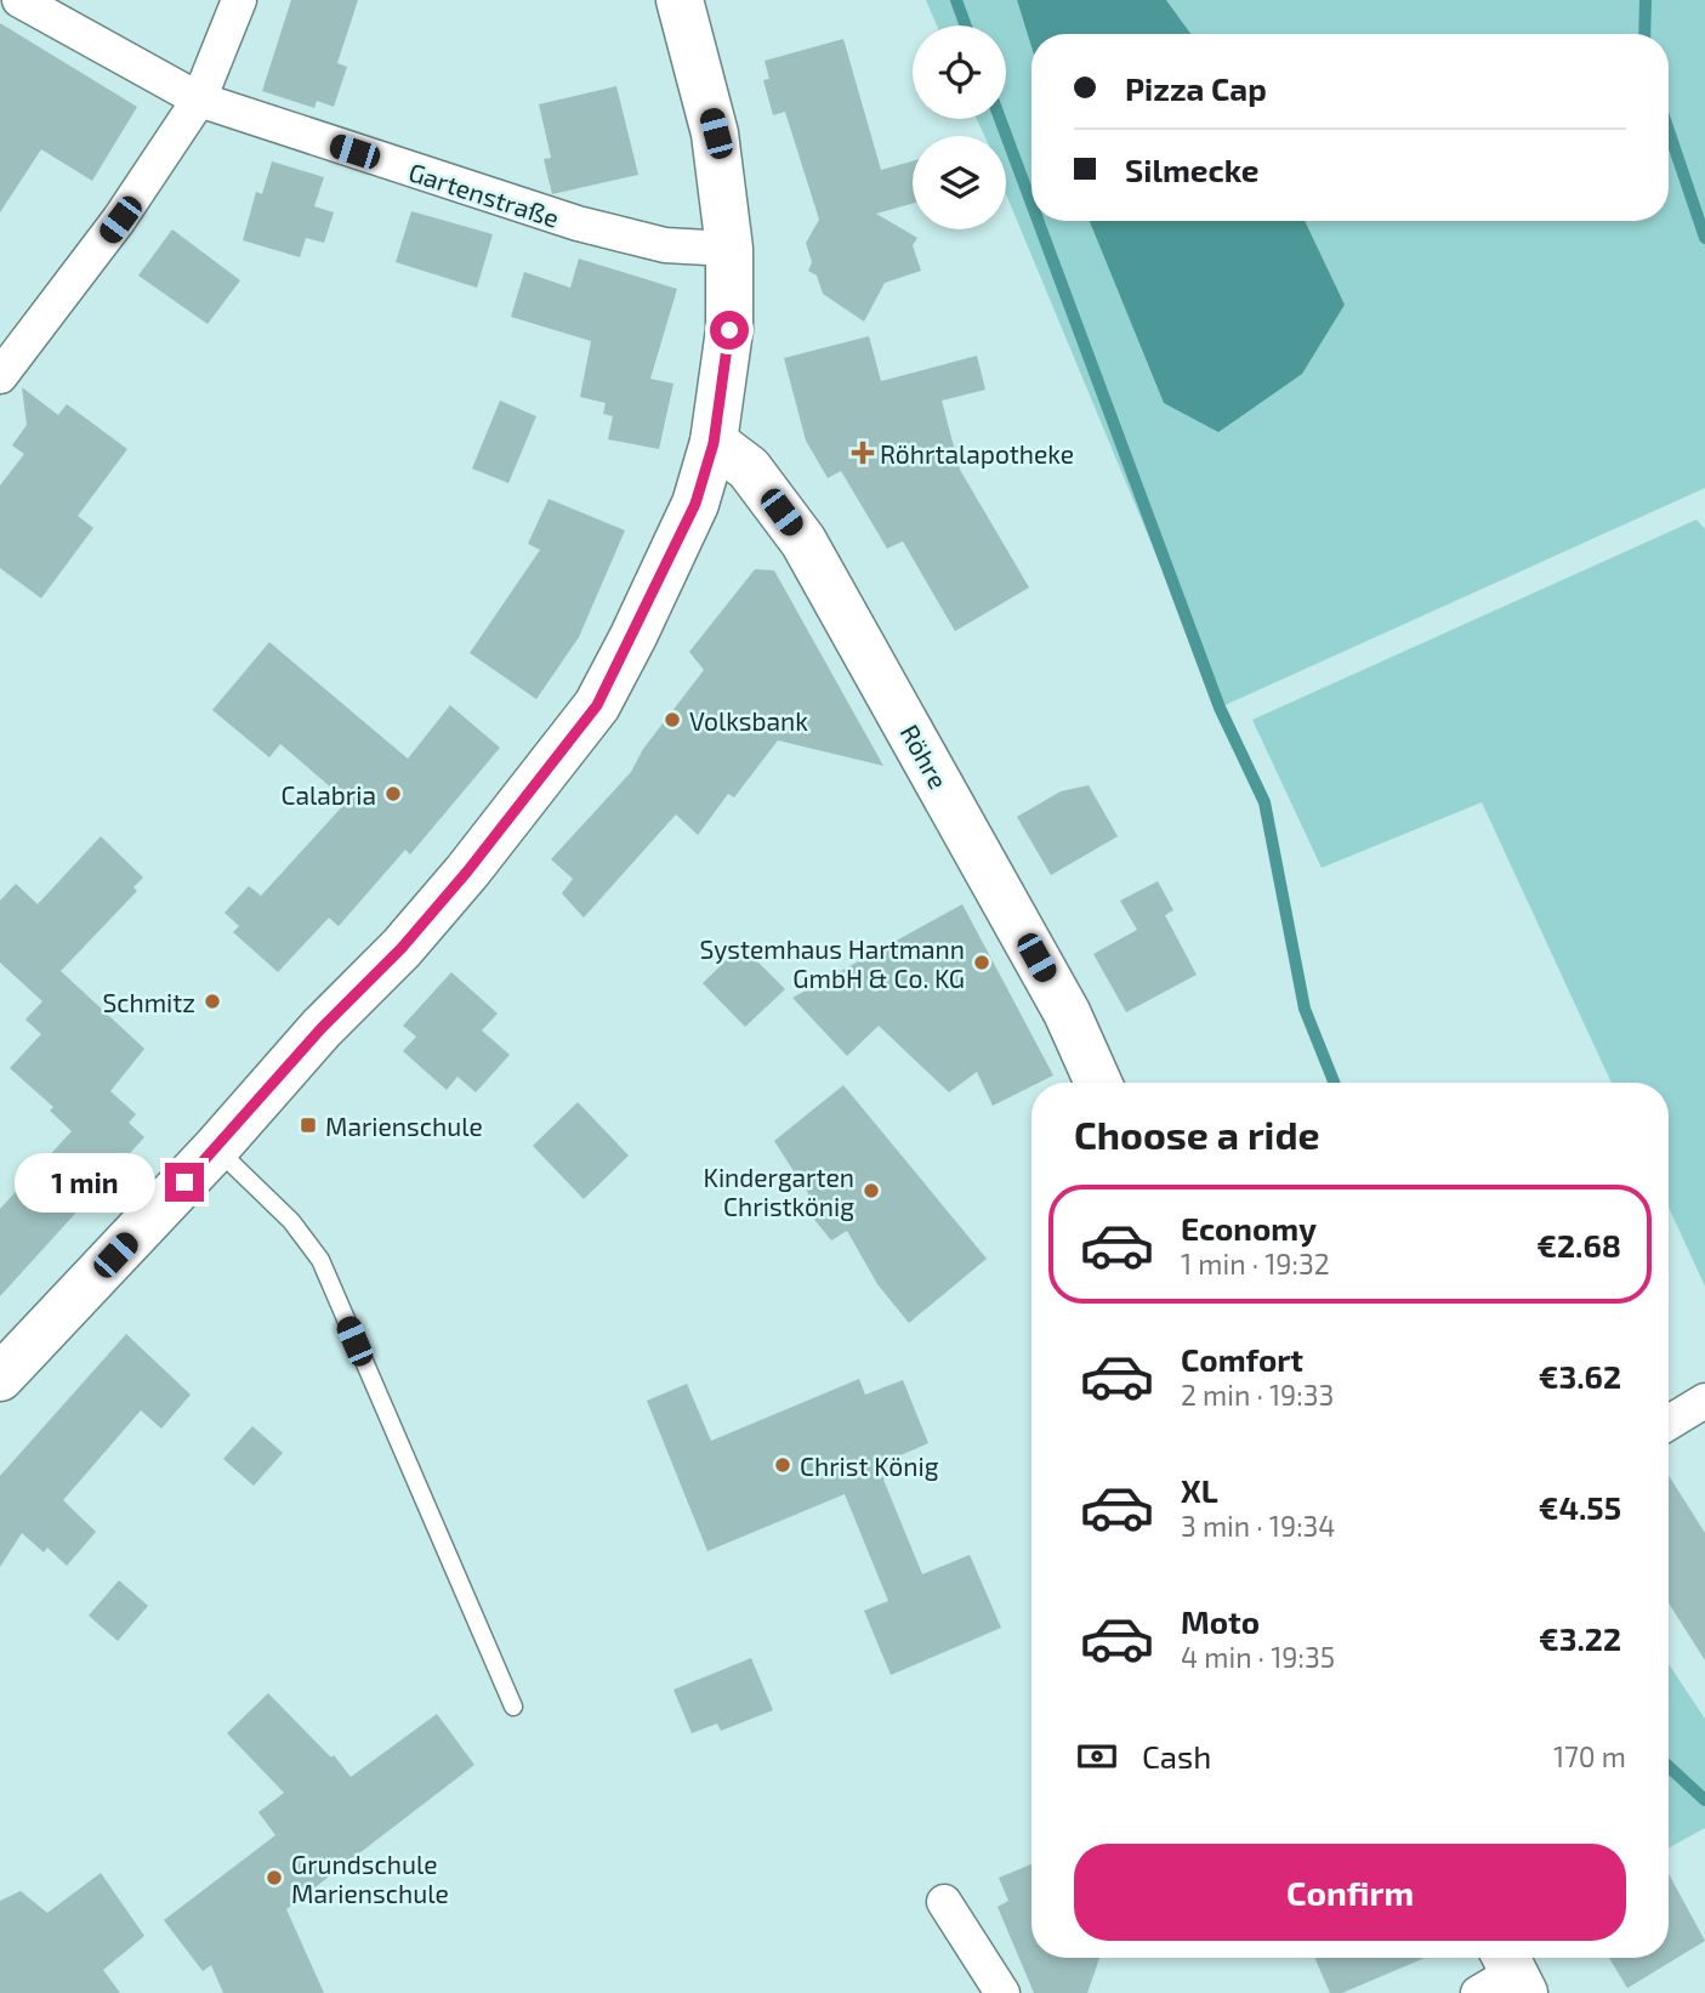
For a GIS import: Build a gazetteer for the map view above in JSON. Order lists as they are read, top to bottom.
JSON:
{
  "streets": {
    "main road": ["Röhre"],
    "street": ["Gartenstraße"]
  },
  "places": {
    "health": ["Röhrtalapotheke"],
    "other": [
      "Volksbank",
      "Calabria",
      "Systemhaus Hartmann GmbH & Co. KG",
      "Schmitz",
      "Kindergarten Christkönig",
      "Christ König",
      "Grundschule Marienschule"
    ],
    "transit": ["Marienschule"]
  },
  "page": {
    "banner": ["Pizza Cap", "Silmecke"],
    "heading": "Choose a ride",
    "bubble": "1 min",
    "list": [
      {
        "name": "Economy",
        "note": "1 min · 19:32",
        "value": "€2.68"
      },
      {
        "name": "Comfort",
        "note": "2 min · 19:33",
        "value": "€3.62"
      },
      {
        "name": "XL",
        "note": "3 min · 19:34",
        "value": "€4.55"
      },
      {
        "name": "Moto",
        "note": "4 min · 19:35",
        "value": "€3.22"
      }
    ],
    "pay": ["Cash", "170 m"],
    "buttons": "Confirm"
  }
}
